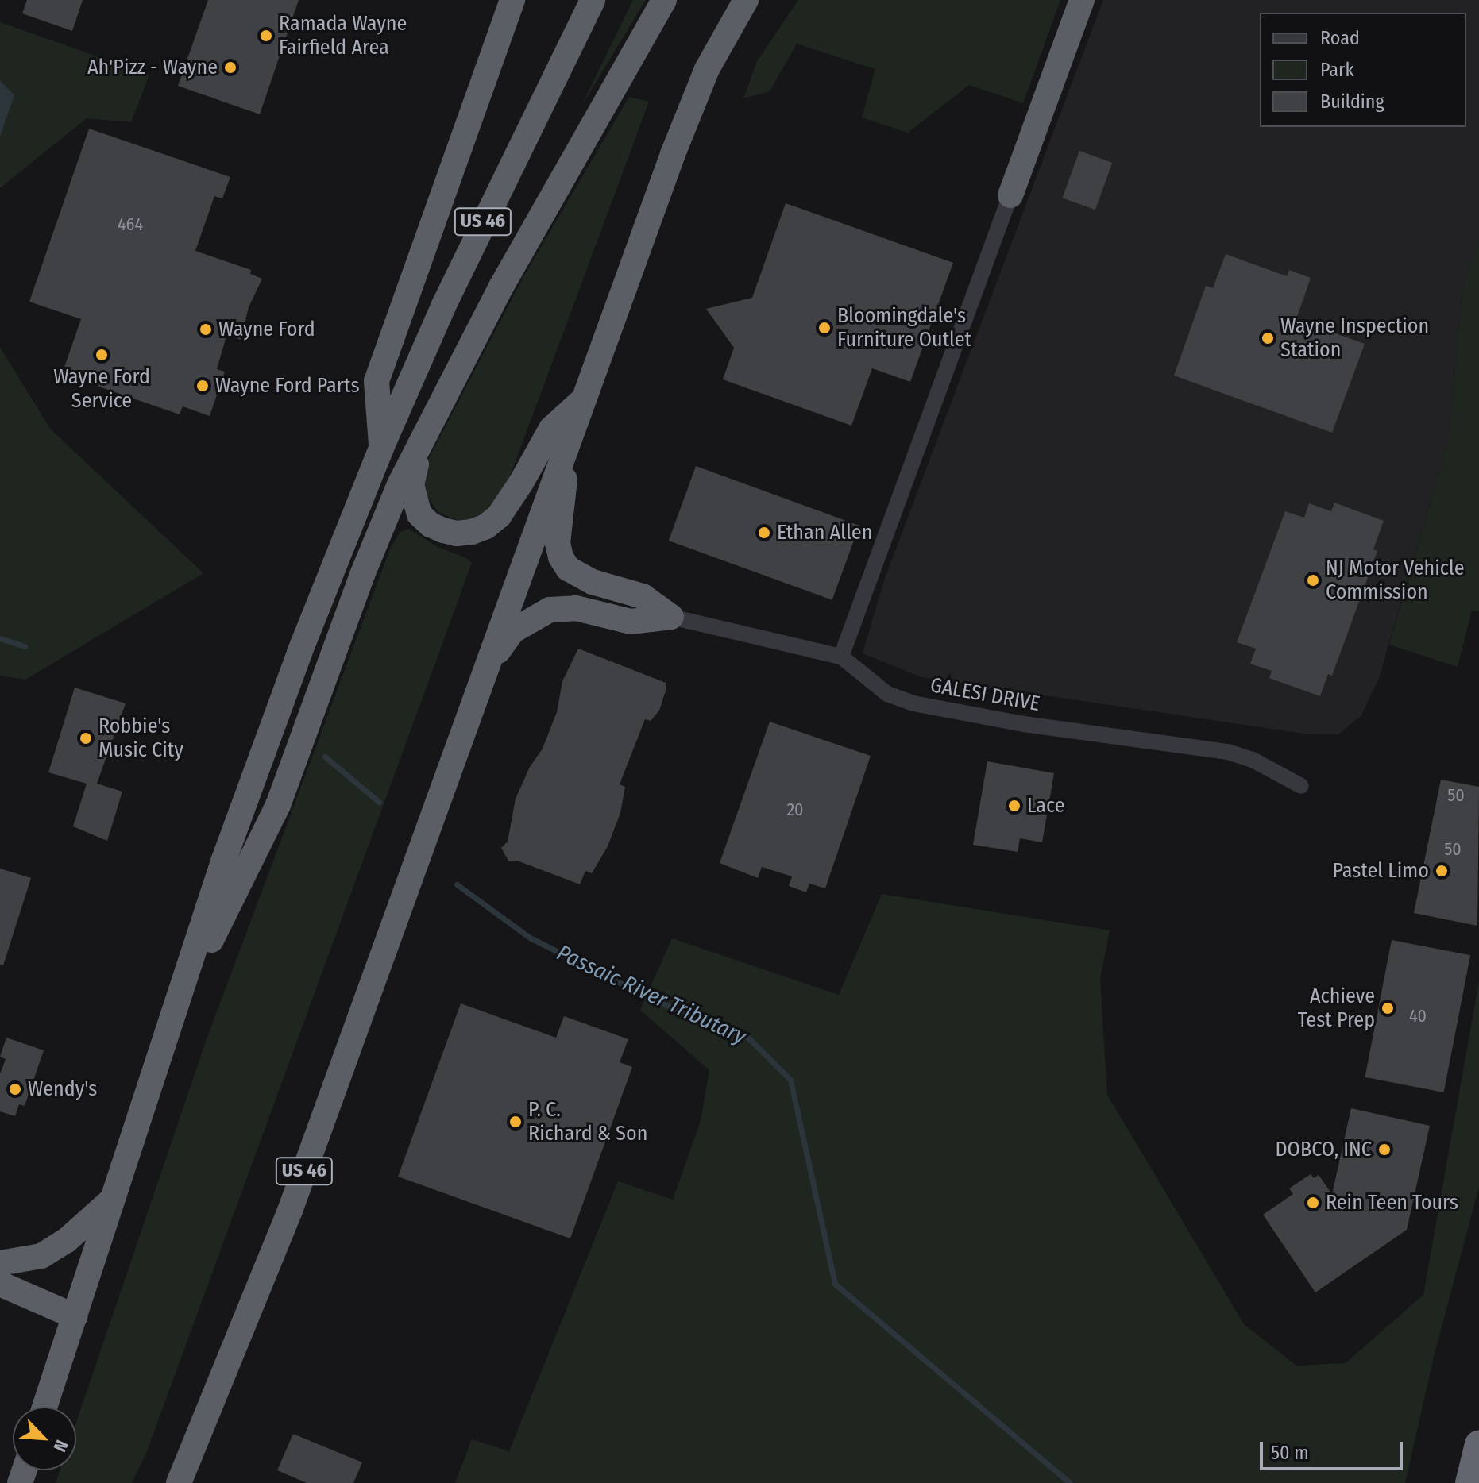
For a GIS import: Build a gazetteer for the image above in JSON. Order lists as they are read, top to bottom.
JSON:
{
  "streets": {
    "highway": ["US 46"],
    "street": ["GALESI DRIVE"]
  },
  "water": ["Passaic River Tributary"],
  "places": [
    "Ramada Wayne Fairfield Area",
    "Ah'Pizz - Wayne",
    "Bloomingdale's Furniture Outlet",
    "Wayne Ford",
    "Wayne Inspection Station",
    "Wayne Ford Service",
    "Wayne Ford Parts",
    "Ethan Allen",
    "NJ Motor Vehicle Commission",
    "Robbie's Music City",
    "Lace",
    "Pastel Limo",
    "Achieve Test Prep",
    "Wendy's",
    "P. C. Richard & Son",
    "DOBCO, INC",
    "Rein Teen Tours"
  ],
  "house_numbers": [
    "464",
    "50",
    "20",
    "50",
    "40"
  ],
  "legend": ["Road", "Park", "Building"],
  "scale_bar": "50 m",
  "north": "bottom right"
}
